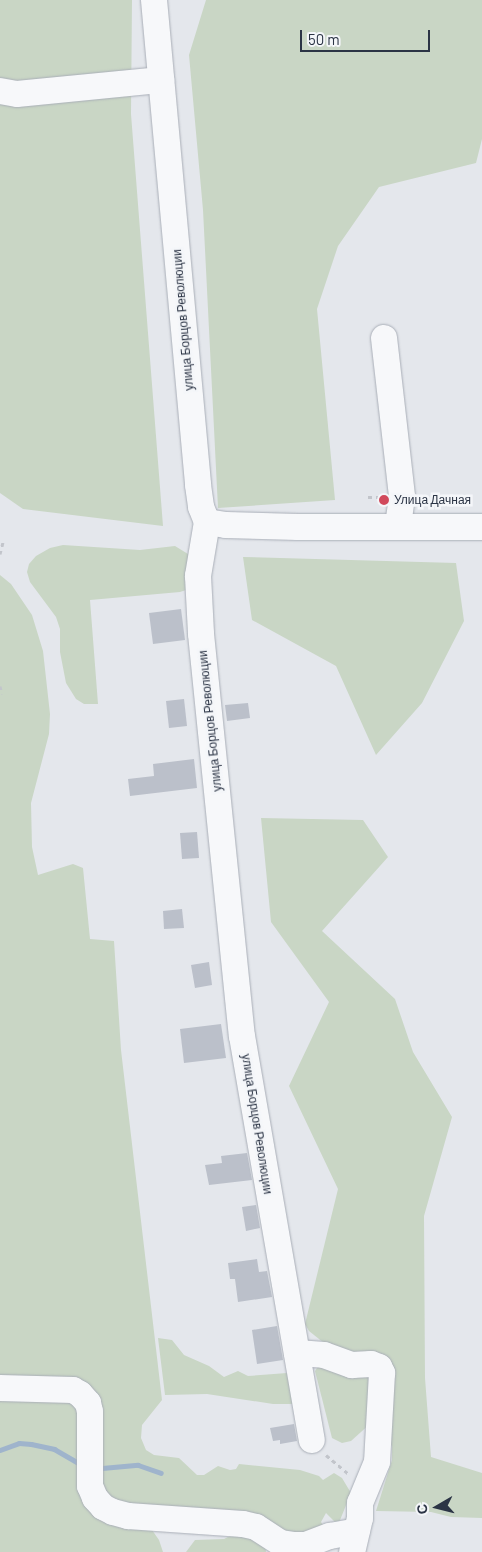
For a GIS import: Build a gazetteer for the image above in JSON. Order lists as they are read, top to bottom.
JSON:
{
  "streets": {
    "street": ["улица Борцов Революции"]
  },
  "places": ["Улица Дачная"],
  "scale_bar": "50 m",
  "north": "left"
}
